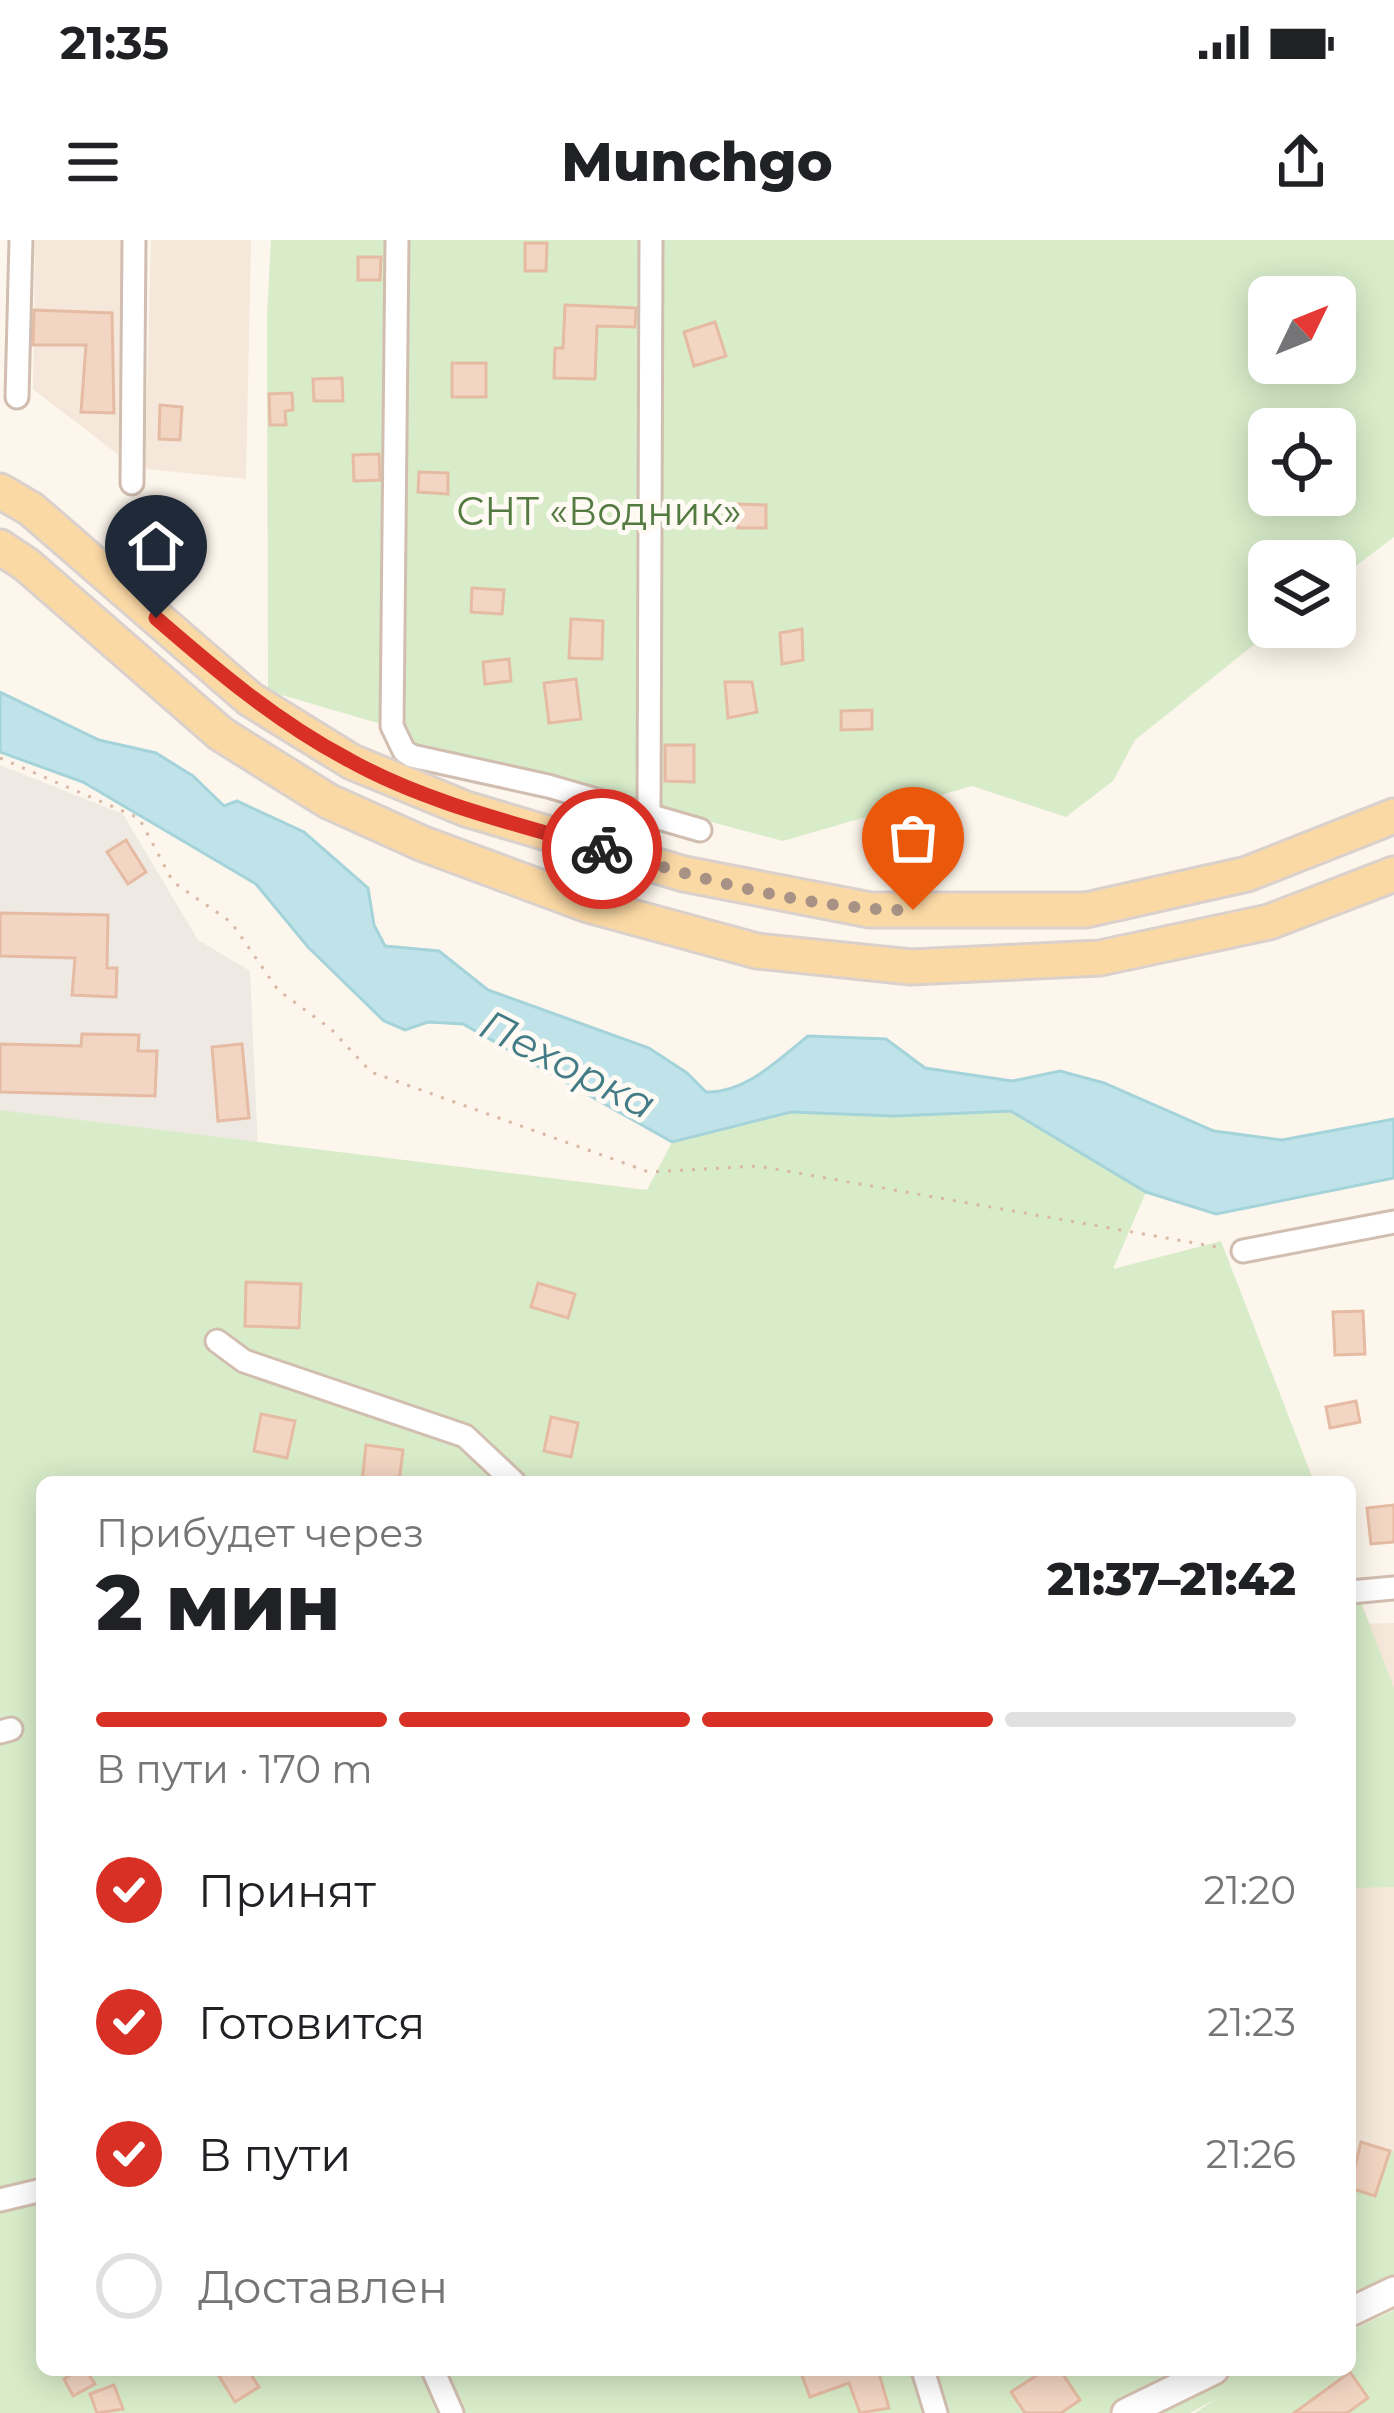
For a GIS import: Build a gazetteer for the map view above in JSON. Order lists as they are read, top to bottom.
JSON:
{
  "water": ["Пехорка"],
  "parks": ["СНТ «Водник»"],
  "north": "top right",
  "page": {
    "status": "21:35",
    "header": "Munchgo",
    "heading": ["2 мин", "Прибудет через", "21:37–21:42"],
    "bar": "В пути · 170 m",
    "list": [
      ["Принят", "21:20"],
      ["Готовится", "21:23"],
      ["В пути", "21:26"],
      "Доставлен"
    ]
  }
}
